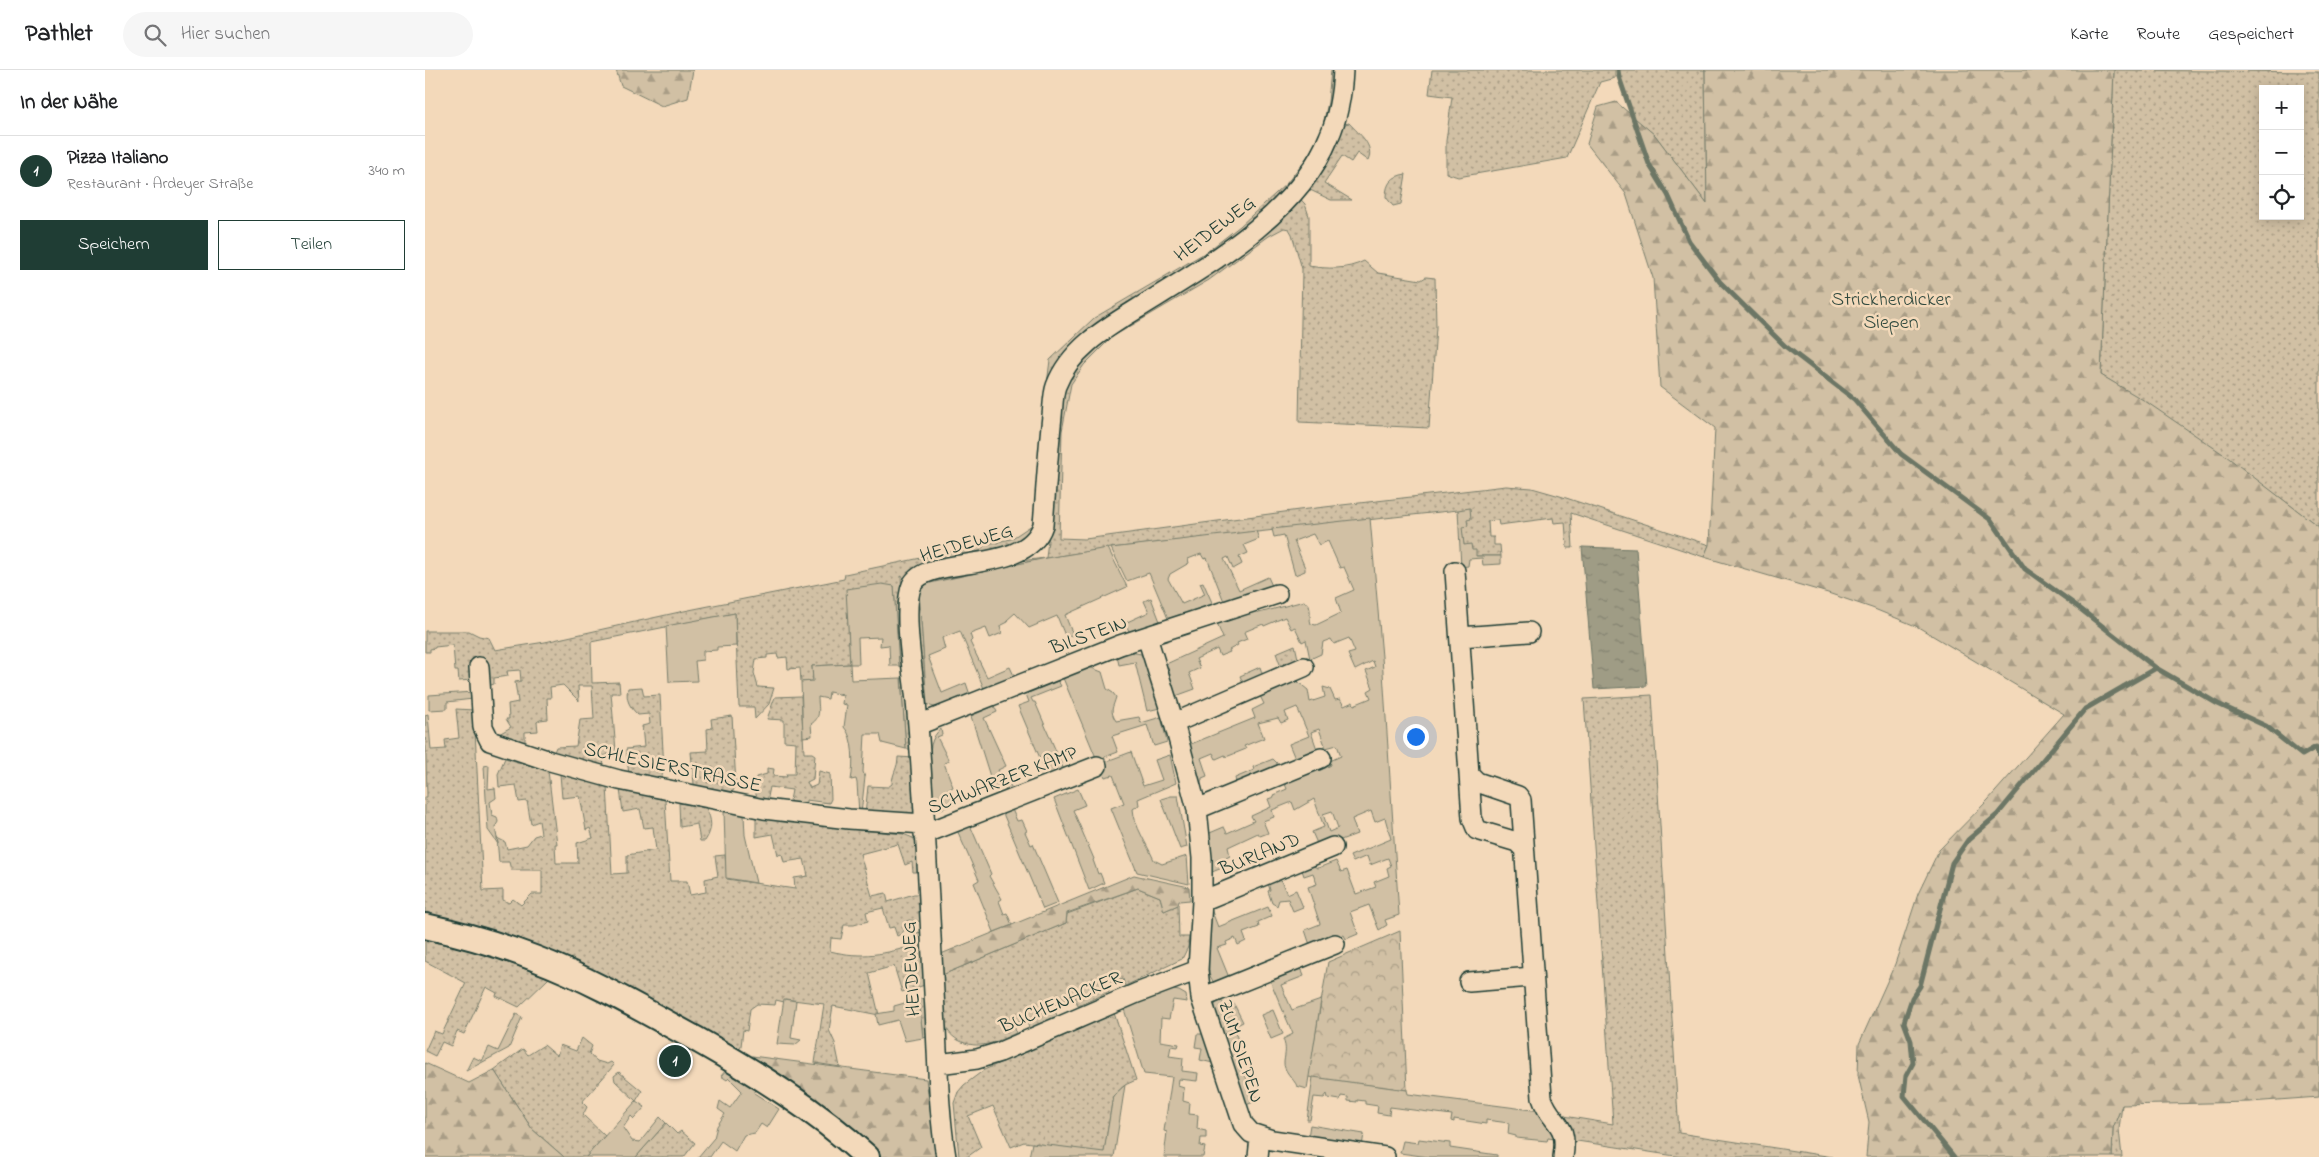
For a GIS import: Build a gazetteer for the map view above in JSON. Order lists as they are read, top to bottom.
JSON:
{
  "streets": {
    "street": [
      "HEIDEWEG",
      "BILSTEIN",
      "SCHLESIERSTRASSE",
      "SCHWARZER KAMP",
      "BURLAND",
      "BUCHENACKER",
      "ZUM SIEPEN"
    ]
  },
  "crossings": [
    ["HEIDEWEG", "BILSTEIN"],
    ["HEIDEWEG", "SCHLESIERSTRASSE"],
    ["HEIDEWEG", "SCHWARZER KAMP"],
    ["HEIDEWEG", "BUCHENACKER"],
    ["BILSTEIN", "BURLAND"],
    ["SCHLESIERSTRASSE", "SCHWARZER KAMP"],
    ["BURLAND", "BUCHENACKER"],
    ["BURLAND", "ZUM SIEPEN"],
    ["BUCHENACKER", "ZUM SIEPEN"]
  ],
  "parks": ["Strickherdicker Siepen"],
  "page": {
    "header": "Pathlet",
    "search": "Hier suchen",
    "nav": ["Karte", "Route", "Gespeichert"],
    "heading": "In der Nähe",
    "map_buttons": ["+", "−"],
    "list": [
      {
        "mark": "1",
        "name": "Pizza Italiano",
        "note": "Restaurant · Ardeyer Straße",
        "value": "340 m"
      }
    ],
    "buttons": ["Speichern", "Teilen"],
    "pins": "1"
  }
}
